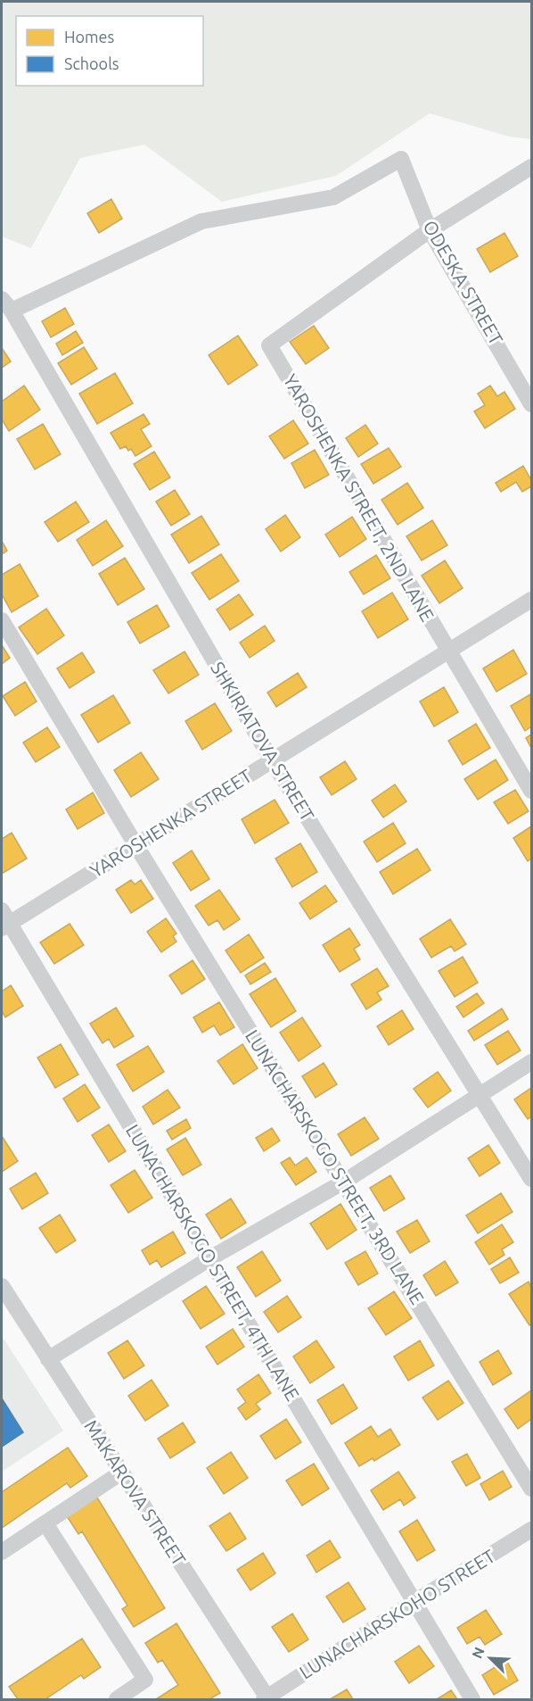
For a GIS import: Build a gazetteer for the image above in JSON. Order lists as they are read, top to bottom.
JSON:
{
  "streets": {
    "street": [
      "ODESKA STREET",
      "YAROSHENKA STREET, 2ND LANE",
      "SHKIRIATOVA STREET",
      "YAROSHENKA STREET",
      "LUNACHARSKOGO STREET, 3RD LANE",
      "LUNACHARSKOGO STREET, 4TH LANE",
      "MAKAROVA STREET",
      "LUNACHARSKOHO STREET"
    ]
  },
  "crossings": [
    ["ODESKA STREET", "YAROSHENKA STREET, 2ND LANE"],
    ["ODESKA STREET", "SHKIRIATOVA STREET"],
    ["YAROSHENKA STREET, 2ND LANE", "YAROSHENKA STREET"],
    ["SHKIRIATOVA STREET", "YAROSHENKA STREET"],
    ["YAROSHENKA STREET", "LUNACHARSKOGO STREET, 3RD LANE"],
    ["YAROSHENKA STREET", "LUNACHARSKOGO STREET, 4TH LANE"],
    ["LUNACHARSKOGO STREET, 4TH LANE", "LUNACHARSKOHO STREET"],
    ["MAKAROVA STREET", "LUNACHARSKOHO STREET"]
  ],
  "legend": ["Homes", "Schools"],
  "north": "top left"
}
